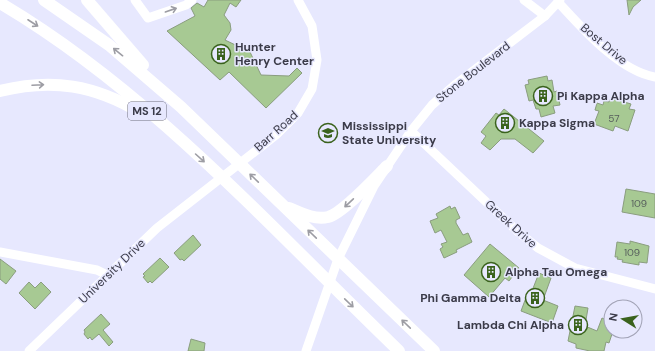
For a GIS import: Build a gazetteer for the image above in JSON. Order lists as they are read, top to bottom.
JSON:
{
  "streets": {
    "main road": ["MS 12"],
    "street": [
      "Bost Drive",
      "Stone Boulevard",
      "Barr Road",
      "Greek Drive",
      "University Drive"
    ]
  },
  "crossings": [
    ["Bost Drive", "Stone Boulevard"],
    ["Stone Boulevard", "MS 12"],
    ["Stone Boulevard", "Greek Drive"],
    ["Barr Road", "University Drive"]
  ],
  "places": {
    "building": [
      "Hunter Henry Center",
      "Pi Kappa Alpha",
      "Kappa Sigma",
      "Alpha Tau Omega",
      "Phi Gamma Delta",
      "Lambda Chi Alpha"
    ],
    "school or university": ["Mississippi State University"]
  },
  "house_numbers": ["57", "109", "109"],
  "north": "left"
}
